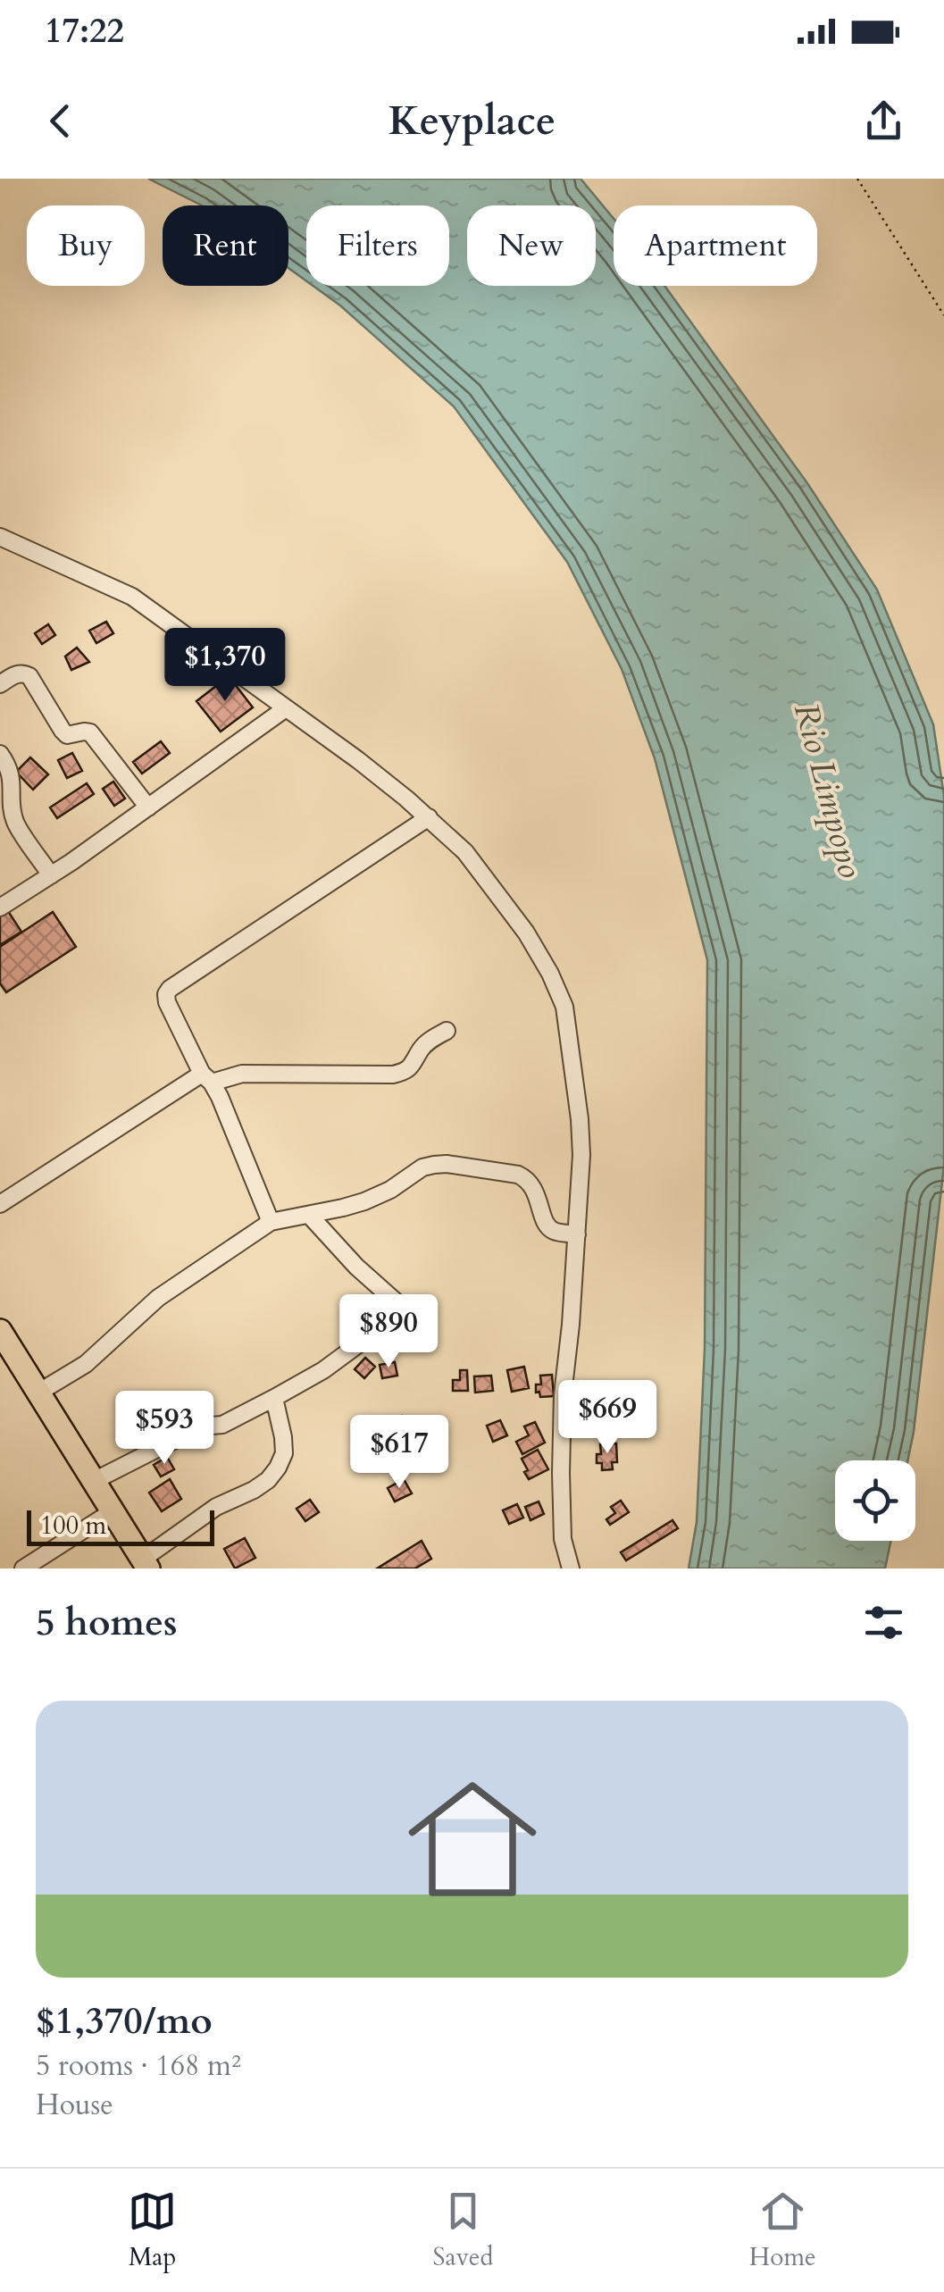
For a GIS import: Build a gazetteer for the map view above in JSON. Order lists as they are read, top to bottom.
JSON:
{
  "water": ["Rio Limpopo"],
  "scale_bar": "100 m",
  "page": {
    "status": "17:22",
    "header": "Keyplace",
    "chip": [
      "Buy",
      "Rent",
      "Filters",
      "New",
      "Apartment"
    ],
    "price": [
      "$1,370",
      "$890",
      "$669",
      "$593",
      "$617"
    ],
    "scale": "100 m",
    "heading": "5 homes",
    "list": [
      {
        "name": "$1,370/mo",
        "note": "5 rooms · 168 m² · House"
      }
    ],
    "tabs": ["Map", "Saved", "Home"]
  }
}
